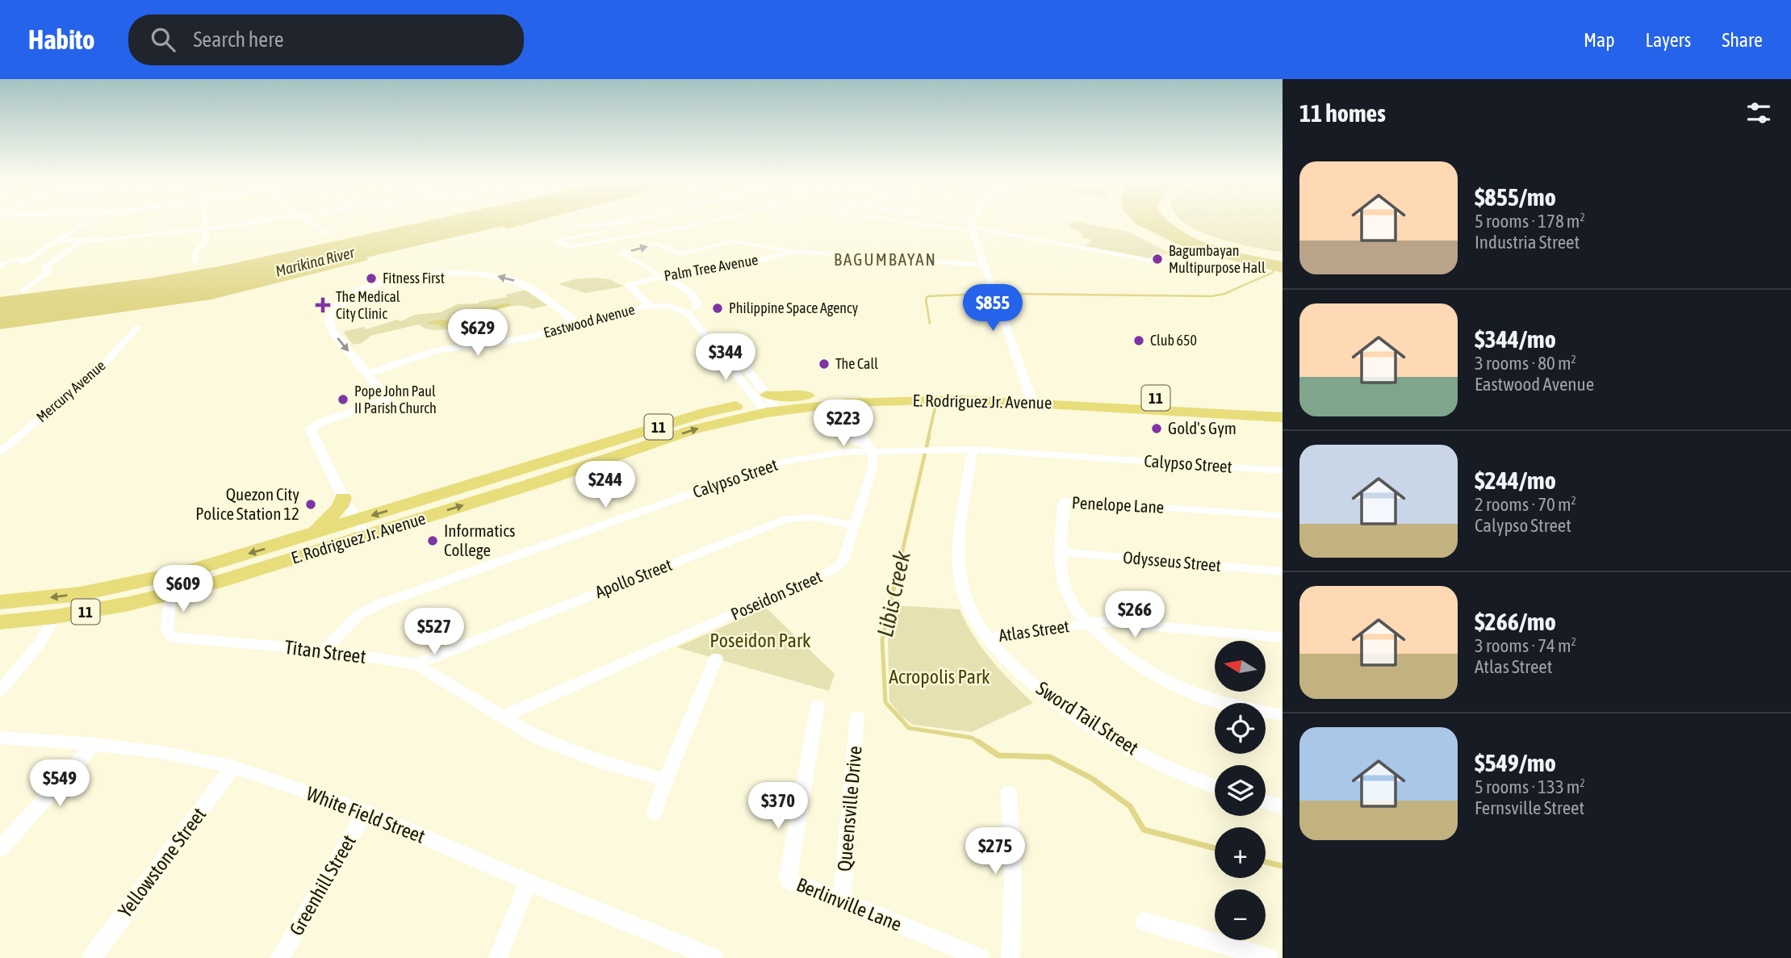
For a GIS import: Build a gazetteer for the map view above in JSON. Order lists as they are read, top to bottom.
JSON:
{
  "streets": {
    "main road": ["11", "E. Rodriguez Jr. Avenue"],
    "street": [
      "Palm Tree Avenue",
      "Eastwood Avenue",
      "Mercury Avenue",
      "Calypso Street",
      "Penelope Lane",
      "Odysseus Street",
      "Apollo Street",
      "Poseidon Street",
      "Atlas Street",
      "Titan Street",
      "Sword Tail Street",
      "Queensville Drive",
      "White Field Street",
      "Yellowstone Street",
      "Greenhill Street",
      "Berlinville Lane"
    ]
  },
  "crossings": [
    ["Palm Tree Avenue", "Eastwood Avenue"],
    ["E. Rodriguez Jr. Avenue", "Titan Street"],
    ["Calypso Street", "Poseidon Street"],
    ["Calypso Street", "Titan Street"],
    ["Calypso Street", "Sword Tail Street"],
    ["Penelope Lane", "Odysseus Street"],
    ["Penelope Lane", "Atlas Street"],
    ["Apollo Street", "Poseidon Street"],
    ["Apollo Street", "Titan Street"],
    ["Poseidon Street", "Titan Street"],
    ["Atlas Street", "Sword Tail Street"],
    ["Queensville Drive", "Berlinville Lane"],
    ["White Field Street", "Yellowstone Street"],
    ["White Field Street", "Greenhill Street"]
  ],
  "districts": ["BAGUMBAYAN"],
  "water": ["Marikina River", "Libis Creek"],
  "parks": ["Poseidon Park", "Acropolis Park"],
  "places": {
    "other": [
      "Bagumbayan Multipurpose Hall",
      "Fitness First",
      "Philippine Space Agency",
      "Club 650",
      "The Call",
      "Pope John Paul II Parish Church",
      "Gold's Gym",
      "Quezon City Police Station 12",
      "Informatics College"
    ],
    "health": ["The Medical City Clinic"]
  },
  "north": "left",
  "page": {
    "header": "Habito",
    "search": "Search here",
    "nav": ["Map", "Layers", "Share"],
    "heading": "11 homes",
    "list": [
      {
        "name": "$855/mo",
        "note": "5 rooms · 178 m² · Industria Street"
      },
      {
        "name": "$344/mo",
        "note": "3 rooms · 80 m² · Eastwood Avenue"
      },
      {
        "name": "$244/mo",
        "note": "2 rooms · 70 m² · Calypso Street"
      },
      {
        "name": "$266/mo",
        "note": "3 rooms · 74 m² · Atlas Street"
      },
      {
        "name": "$549/mo",
        "note": "5 rooms · 133 m² · Fernsville Street"
      }
    ],
    "price": [
      "$855",
      "$629",
      "$344",
      "$223",
      "$244",
      "$609",
      "$266",
      "$527",
      "$549",
      "$370",
      "$275"
    ],
    "map_buttons": ["+", "−"]
  }
}
